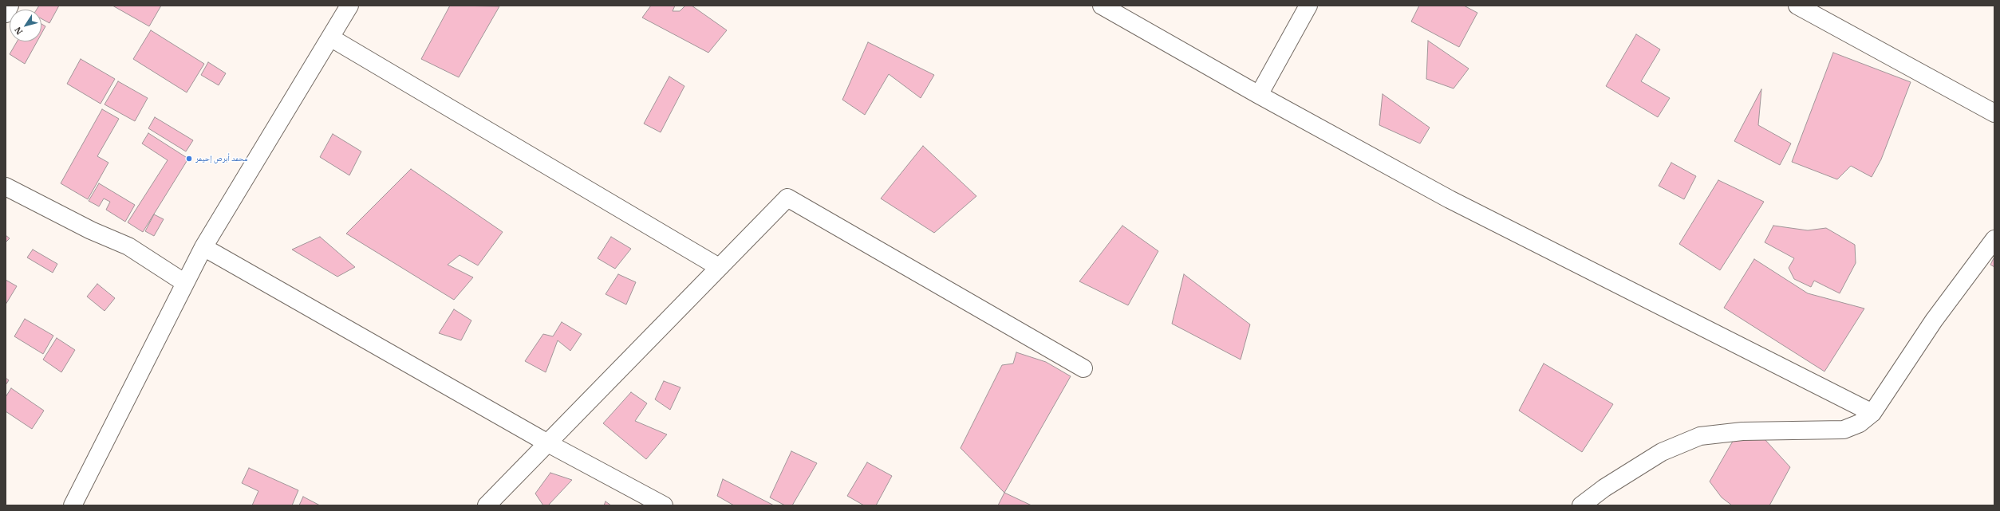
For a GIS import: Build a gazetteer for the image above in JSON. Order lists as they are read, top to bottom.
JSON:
{
  "places": ["محمد أبرص إحيمر"],
  "north": "bottom left"
}
